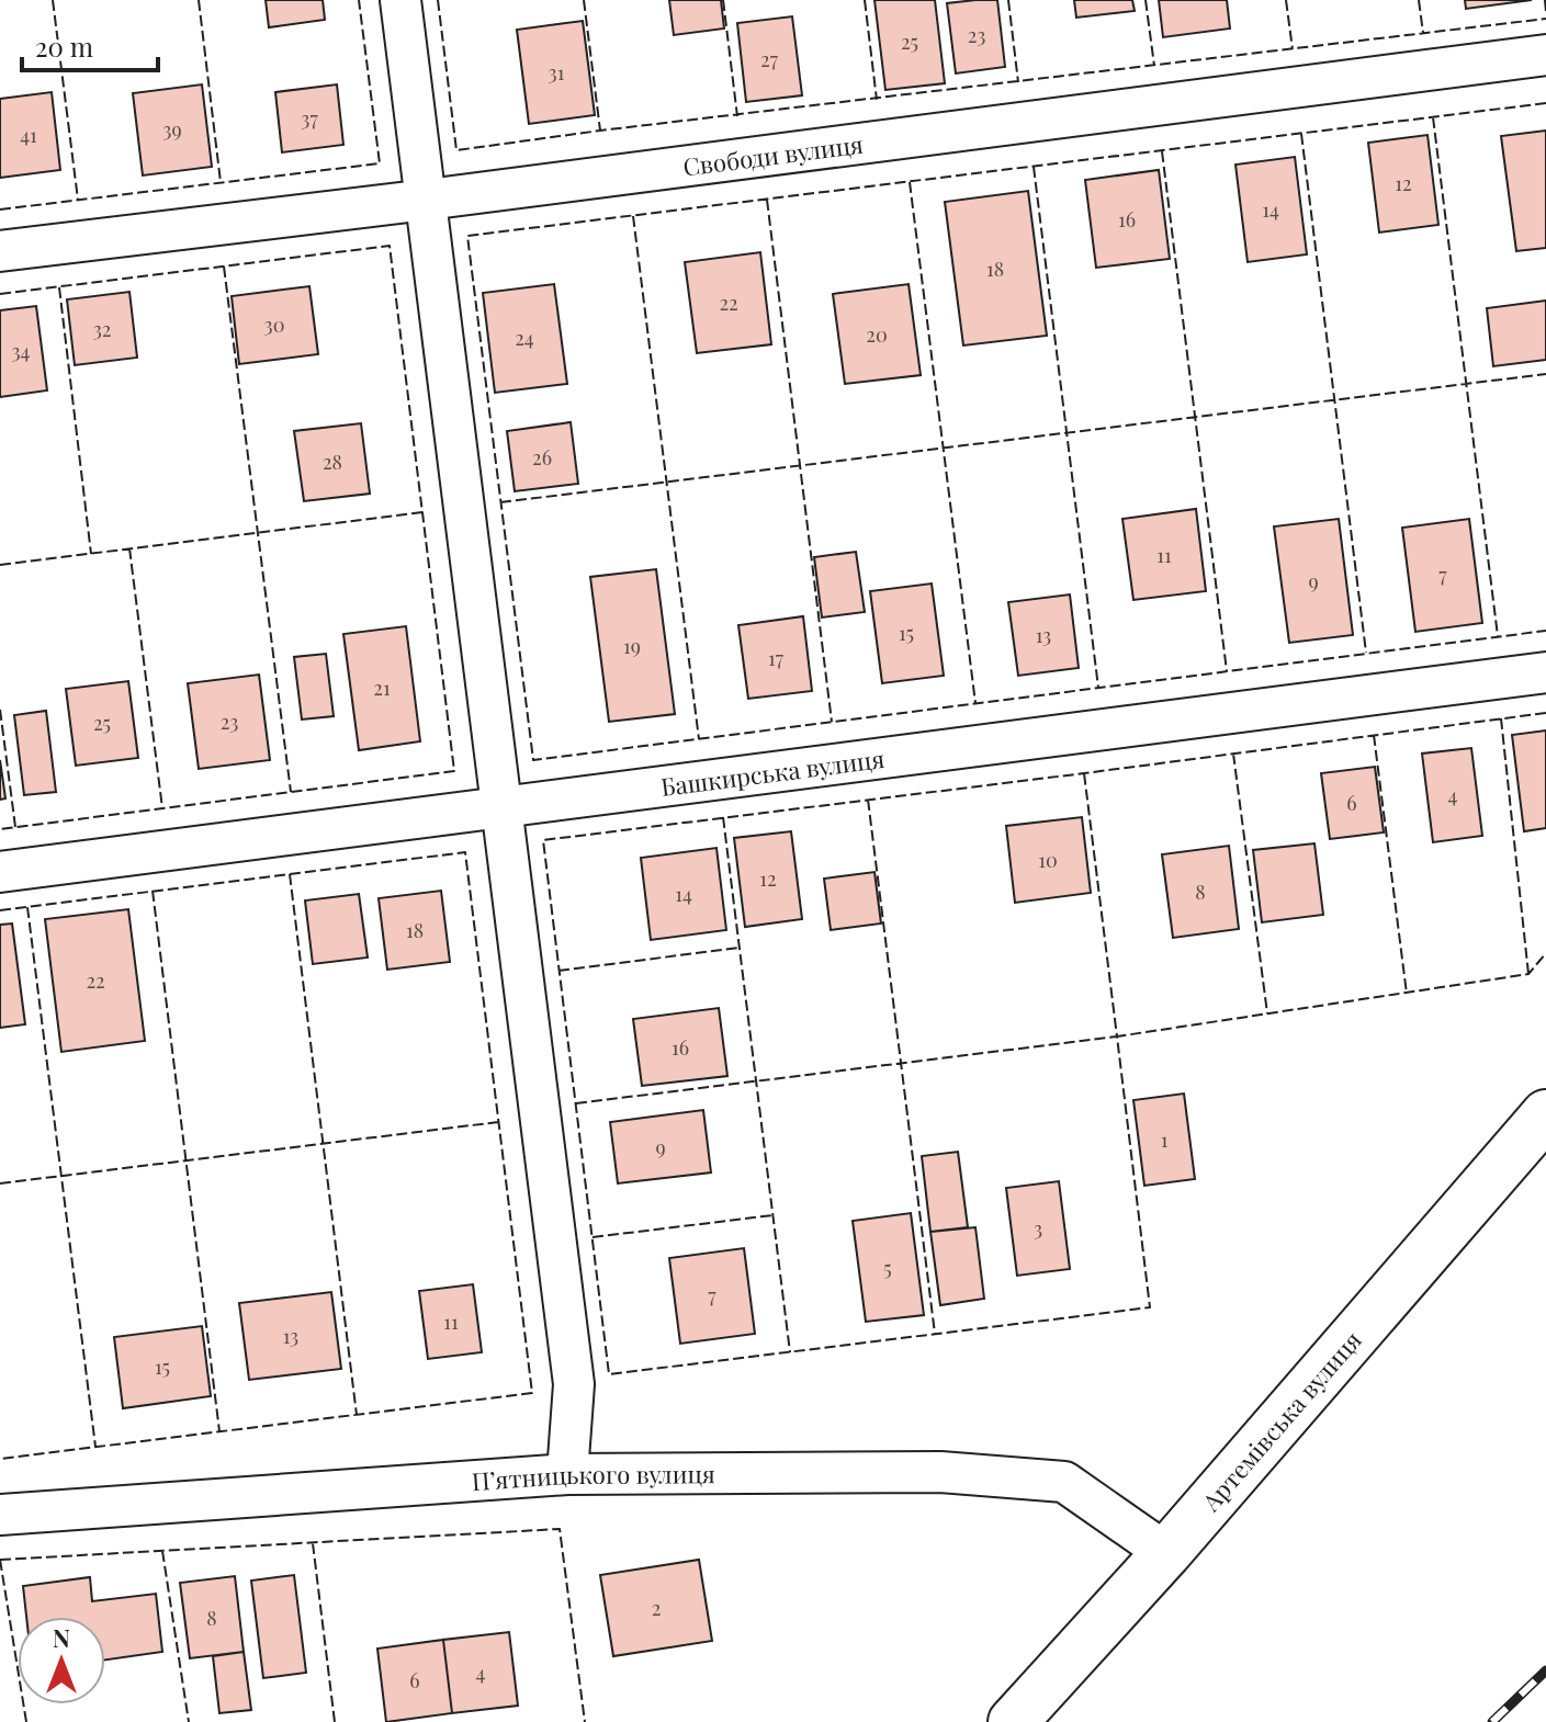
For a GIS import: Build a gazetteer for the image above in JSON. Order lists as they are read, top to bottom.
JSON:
{
  "streets": {
    "main road": ["Артемівська вулиця"],
    "street": ["Свободи вулиця", "Башкирська вулиця", "П’ятницького вулиця"]
  },
  "crossings": [
    ["Артемівська вулиця", "П’ятницького вулиця"]
  ],
  "house_numbers": [
    "23",
    "25",
    "27",
    "31",
    "37",
    "39",
    "41",
    "12",
    "14",
    "16",
    "18",
    "22",
    "30",
    "32",
    "20",
    "24",
    "34",
    "26",
    "28",
    "11",
    "7",
    "9",
    "15",
    "13",
    "19",
    "17",
    "21",
    "23",
    "25",
    "4",
    "6",
    "10",
    "12",
    "8",
    "14",
    "18",
    "22",
    "16",
    "1",
    "9",
    "3",
    "5",
    "7",
    "11",
    "13",
    "15",
    "2",
    "8",
    "4",
    "6"
  ],
  "scale_bar": "20 m",
  "north": "top"
}
